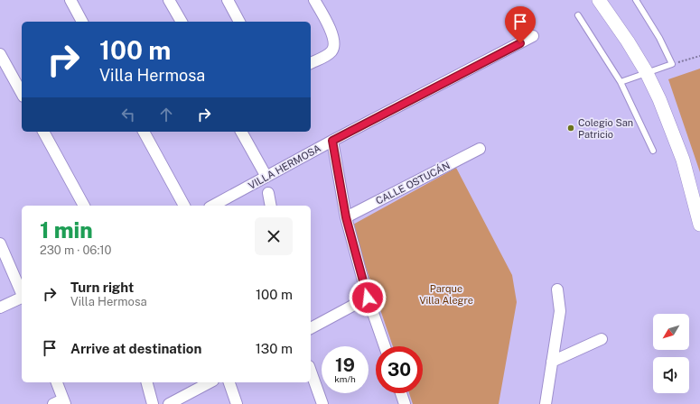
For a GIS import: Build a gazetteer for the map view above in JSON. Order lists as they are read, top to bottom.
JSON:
{
  "streets": {
    "street": ["VILLA HERMOSA", "CALLE OSTUCÁN"]
  },
  "parks": ["Parque Villa Alegre"],
  "places": ["Colegio San Patricio"],
  "north": "bottom left",
  "page": {
    "turn": ["100 m", "Villa Hermosa"],
    "heading": ["1 min", "230 m · 06:10"],
    "list": [
      {
        "name": "Turn right",
        "note": "Villa Hermosa",
        "value": "100 m"
      },
      {
        "name": "Arrive at destination",
        "value": "130 m"
      }
    ],
    "speed": "19 km/h",
    "limit": "30"
  }
}
